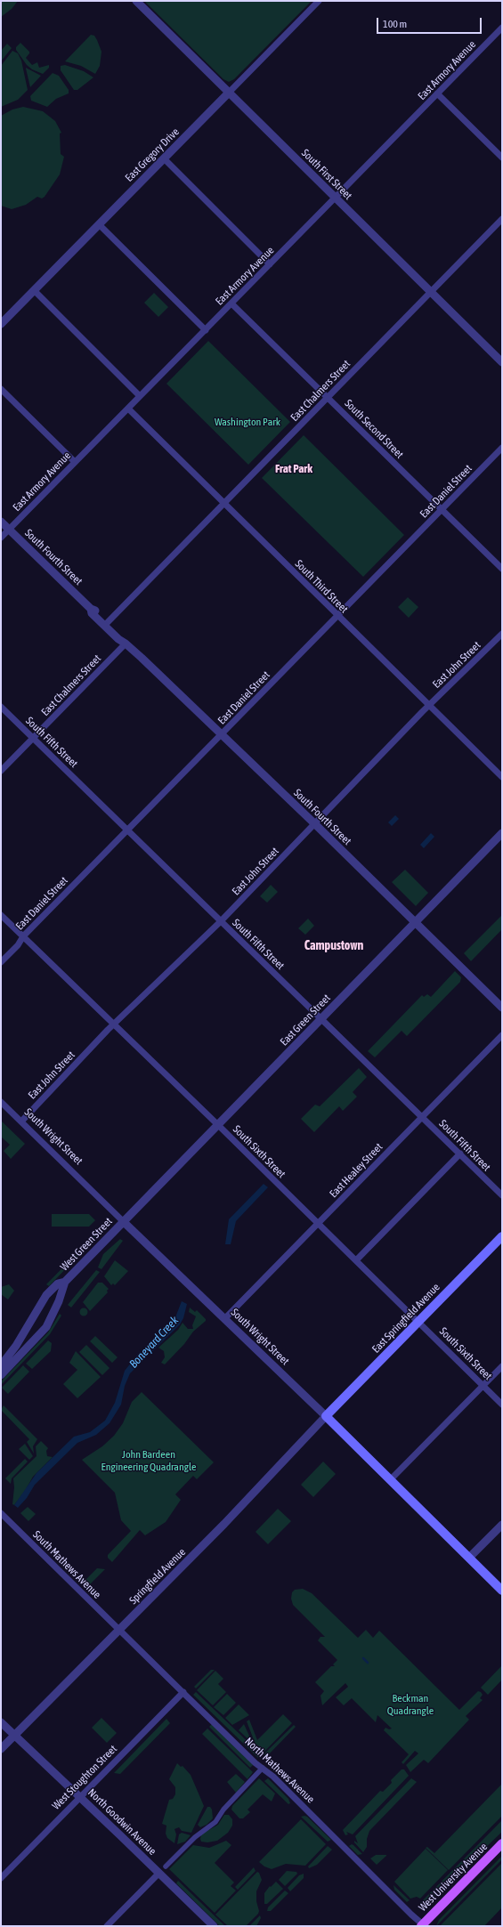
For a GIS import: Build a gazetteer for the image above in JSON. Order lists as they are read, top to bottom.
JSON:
{
  "streets": {
    "main road": ["South Wright Street", "East Springfield Avenue", "West University Avenue"],
    "street": [
      "East Armory Avenue",
      "East Gregory Drive",
      "South First Street",
      "East Chalmers Street",
      "South Second Street",
      "East Daniel Street",
      "South Fourth Street",
      "South Third Street",
      "East John Street",
      "South Fifth Street",
      "East Green Street",
      "South Sixth Street",
      "East Healey Street",
      "West Green Street",
      "South Mathews Avenue",
      "Springfield Avenue",
      "North Mathews Avenue",
      "West Stoughton Street",
      "North Goodwin Avenue"
    ]
  },
  "crossings": [
    ["East Armory Avenue", "South First Street"],
    ["East Armory Avenue", "South Second Street"],
    ["East Armory Avenue", "South Fourth Street"],
    ["East Armory Avenue", "South Third Street"],
    ["East Gregory Drive", "South First Street"],
    ["South First Street", "East Chalmers Street"],
    ["East Chalmers Street", "South Second Street"],
    ["East Chalmers Street", "South Fourth Street"],
    ["East Chalmers Street", "South Third Street"],
    ["East Chalmers Street", "South Fifth Street"],
    ["South Second Street", "East Daniel Street"],
    ["East Daniel Street", "South Fourth Street"],
    ["East Daniel Street", "South Third Street"],
    ["East Daniel Street", "South Fifth Street"],
    ["East Daniel Street", "South Sixth Street"],
    ["South Fourth Street", "East John Street"],
    ["South Fourth Street", "East Green Street"],
    ["South Third Street", "East John Street"],
    ["East John Street", "South Fifth Street"],
    ["East John Street", "South Wright Street"],
    ["East John Street", "South Sixth Street"],
    ["South Fifth Street", "East Green Street"],
    ["South Fifth Street", "East Healey Street"],
    ["East Green Street", "South Wright Street"],
    ["East Green Street", "South Sixth Street"],
    ["East Green Street", "West Green Street"],
    ["South Wright Street", "East Healey Street"],
    ["South Wright Street", "West Green Street"],
    ["South Wright Street", "East Springfield Avenue"],
    ["South Wright Street", "Springfield Avenue"],
    ["South Sixth Street", "East Healey Street"],
    ["South Sixth Street", "East Springfield Avenue"],
    ["East Springfield Avenue", "Springfield Avenue"],
    ["South Mathews Avenue", "Springfield Avenue"],
    ["South Mathews Avenue", "North Mathews Avenue"],
    ["Springfield Avenue", "North Mathews Avenue"],
    ["Springfield Avenue", "North Goodwin Avenue"],
    ["North Mathews Avenue", "West Stoughton Street"],
    ["North Mathews Avenue", "West University Avenue"],
    ["West Stoughton Street", "North Goodwin Avenue"]
  ],
  "districts": ["Frat Park", "Campustown"],
  "water": ["Boneyard Creek"],
  "parks": ["Washington Park", "John Bardeen Engineering Quadrangle", "Beckman Quadrangle"],
  "scale_bar": "100 m"
}
